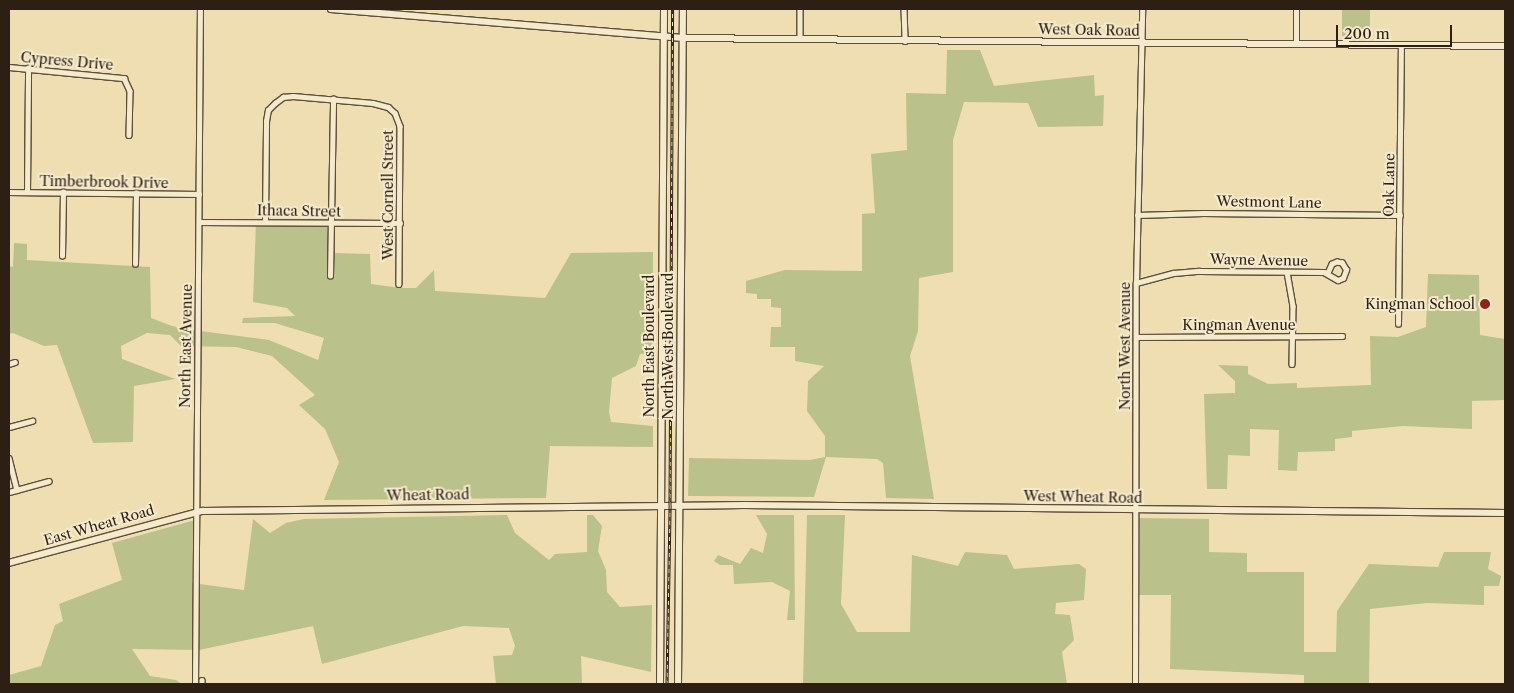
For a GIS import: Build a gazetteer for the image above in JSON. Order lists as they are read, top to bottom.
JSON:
{
  "streets": {
    "main road": ["North East Boulevard", "North West Boulevard"],
    "street": [
      "West Oak Road",
      "Cypress Drive",
      "Timberbrook Drive",
      "Oak Lane",
      "West Cornell Street",
      "Westmont Lane",
      "Ithaca Street",
      "Wayne Avenue",
      "Kingman Avenue",
      "North East Avenue",
      "North West Avenue",
      "Wheat Road",
      "West Wheat Road",
      "East Wheat Road"
    ]
  },
  "crossings": [
    ["West Oak Road", "Oak Lane"],
    ["West Oak Road", "North East Boulevard"],
    ["West Oak Road", "North West Boulevard"],
    ["West Oak Road", "North West Avenue"],
    ["Timberbrook Drive", "North East Avenue"],
    ["Oak Lane", "Westmont Lane"],
    ["West Cornell Street", "Ithaca Street"],
    ["Westmont Lane", "North West Avenue"],
    ["Ithaca Street", "North East Avenue"],
    ["Wayne Avenue", "North West Avenue"],
    ["Kingman Avenue", "North West Avenue"],
    ["North East Avenue", "Wheat Road"],
    ["North East Avenue", "East Wheat Road"],
    ["North East Boulevard", "Wheat Road"],
    ["North East Boulevard", "West Wheat Road"],
    ["North West Boulevard", "West Wheat Road"],
    ["North West Avenue", "West Wheat Road"],
    ["Wheat Road", "West Wheat Road"],
    ["Wheat Road", "East Wheat Road"]
  ],
  "places": ["Kingman School"],
  "scale_bar": "200 m"
}
